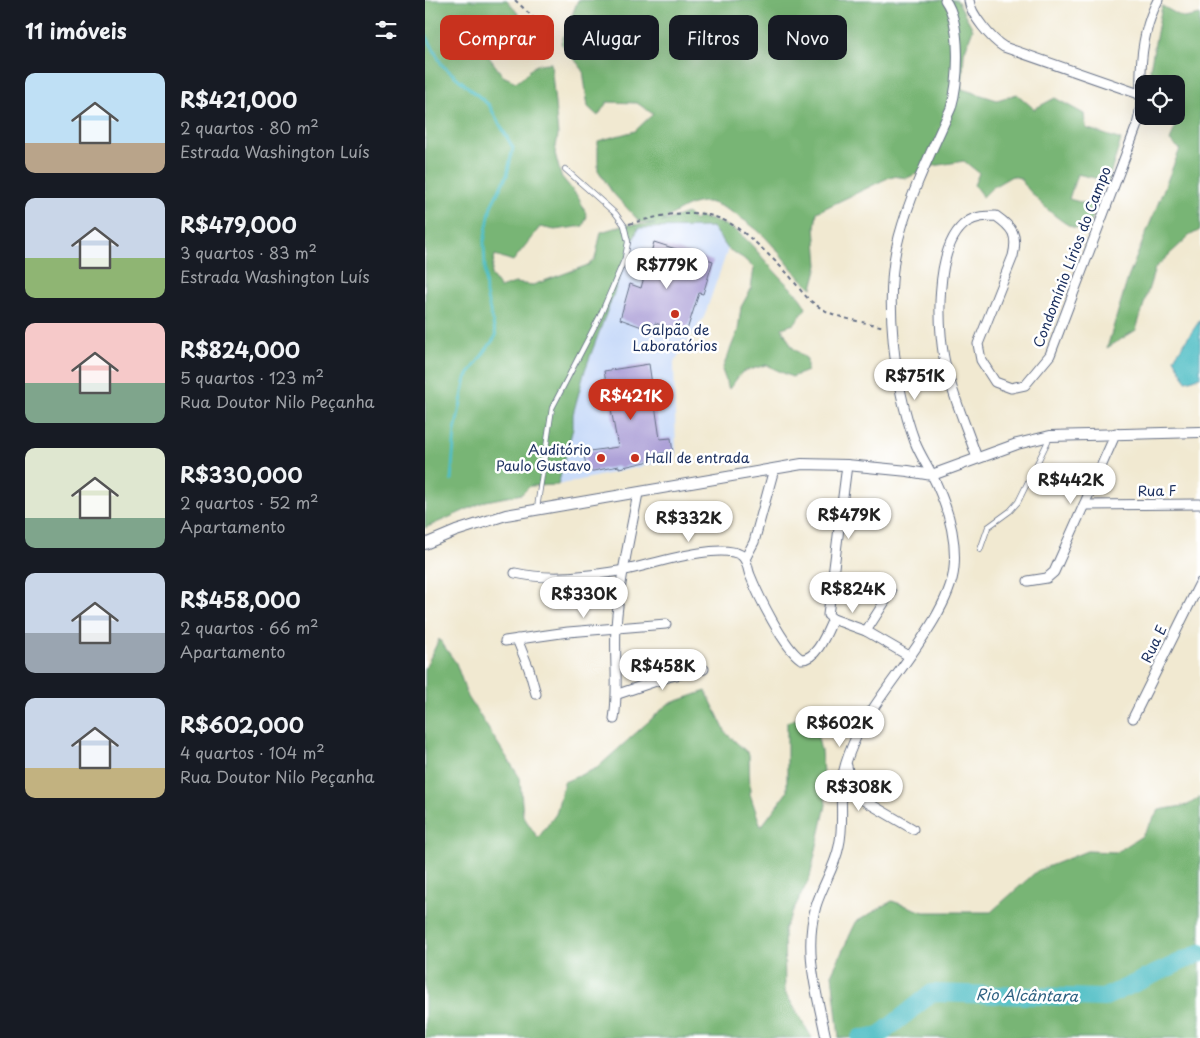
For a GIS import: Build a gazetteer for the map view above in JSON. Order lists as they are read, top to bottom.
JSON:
{
  "streets": {
    "street": ["Condomínio Lírios do Campo", "Rua F", "Rua E"]
  },
  "water": ["Rio Alcântara"],
  "places": ["Galpão de Laboratórios", "Auditório Paulo Gustavo", "Hall de entrada"],
  "page": {
    "heading": "11 imóveis",
    "chip": [
      "Comprar",
      "Alugar",
      "Filtros",
      "Novo"
    ],
    "list": [
      {
        "name": "R$421,000",
        "note": "2 quartos · 80 m² · Estrada Washington Luís"
      },
      {
        "name": "R$479,000",
        "note": "3 quartos · 83 m² · Estrada Washington Luís"
      },
      {
        "name": "R$824,000",
        "note": "5 quartos · 123 m² · Rua Doutor Nilo Peçanha"
      },
      {
        "name": "R$330,000",
        "note": "2 quartos · 52 m² · Apartamento"
      },
      {
        "name": "R$458,000",
        "note": "2 quartos · 66 m² · Apartamento"
      },
      {
        "name": "R$602,000",
        "note": "4 quartos · 104 m² · Rua Doutor Nilo Peçanha"
      }
    ],
    "price": [
      "R$779K",
      "R$751K",
      "R$421K",
      "R$442K",
      "R$479K",
      "R$332K",
      "R$824K",
      "R$330K",
      "R$458K",
      "R$602K",
      "R$308K"
    ]
  }
}
